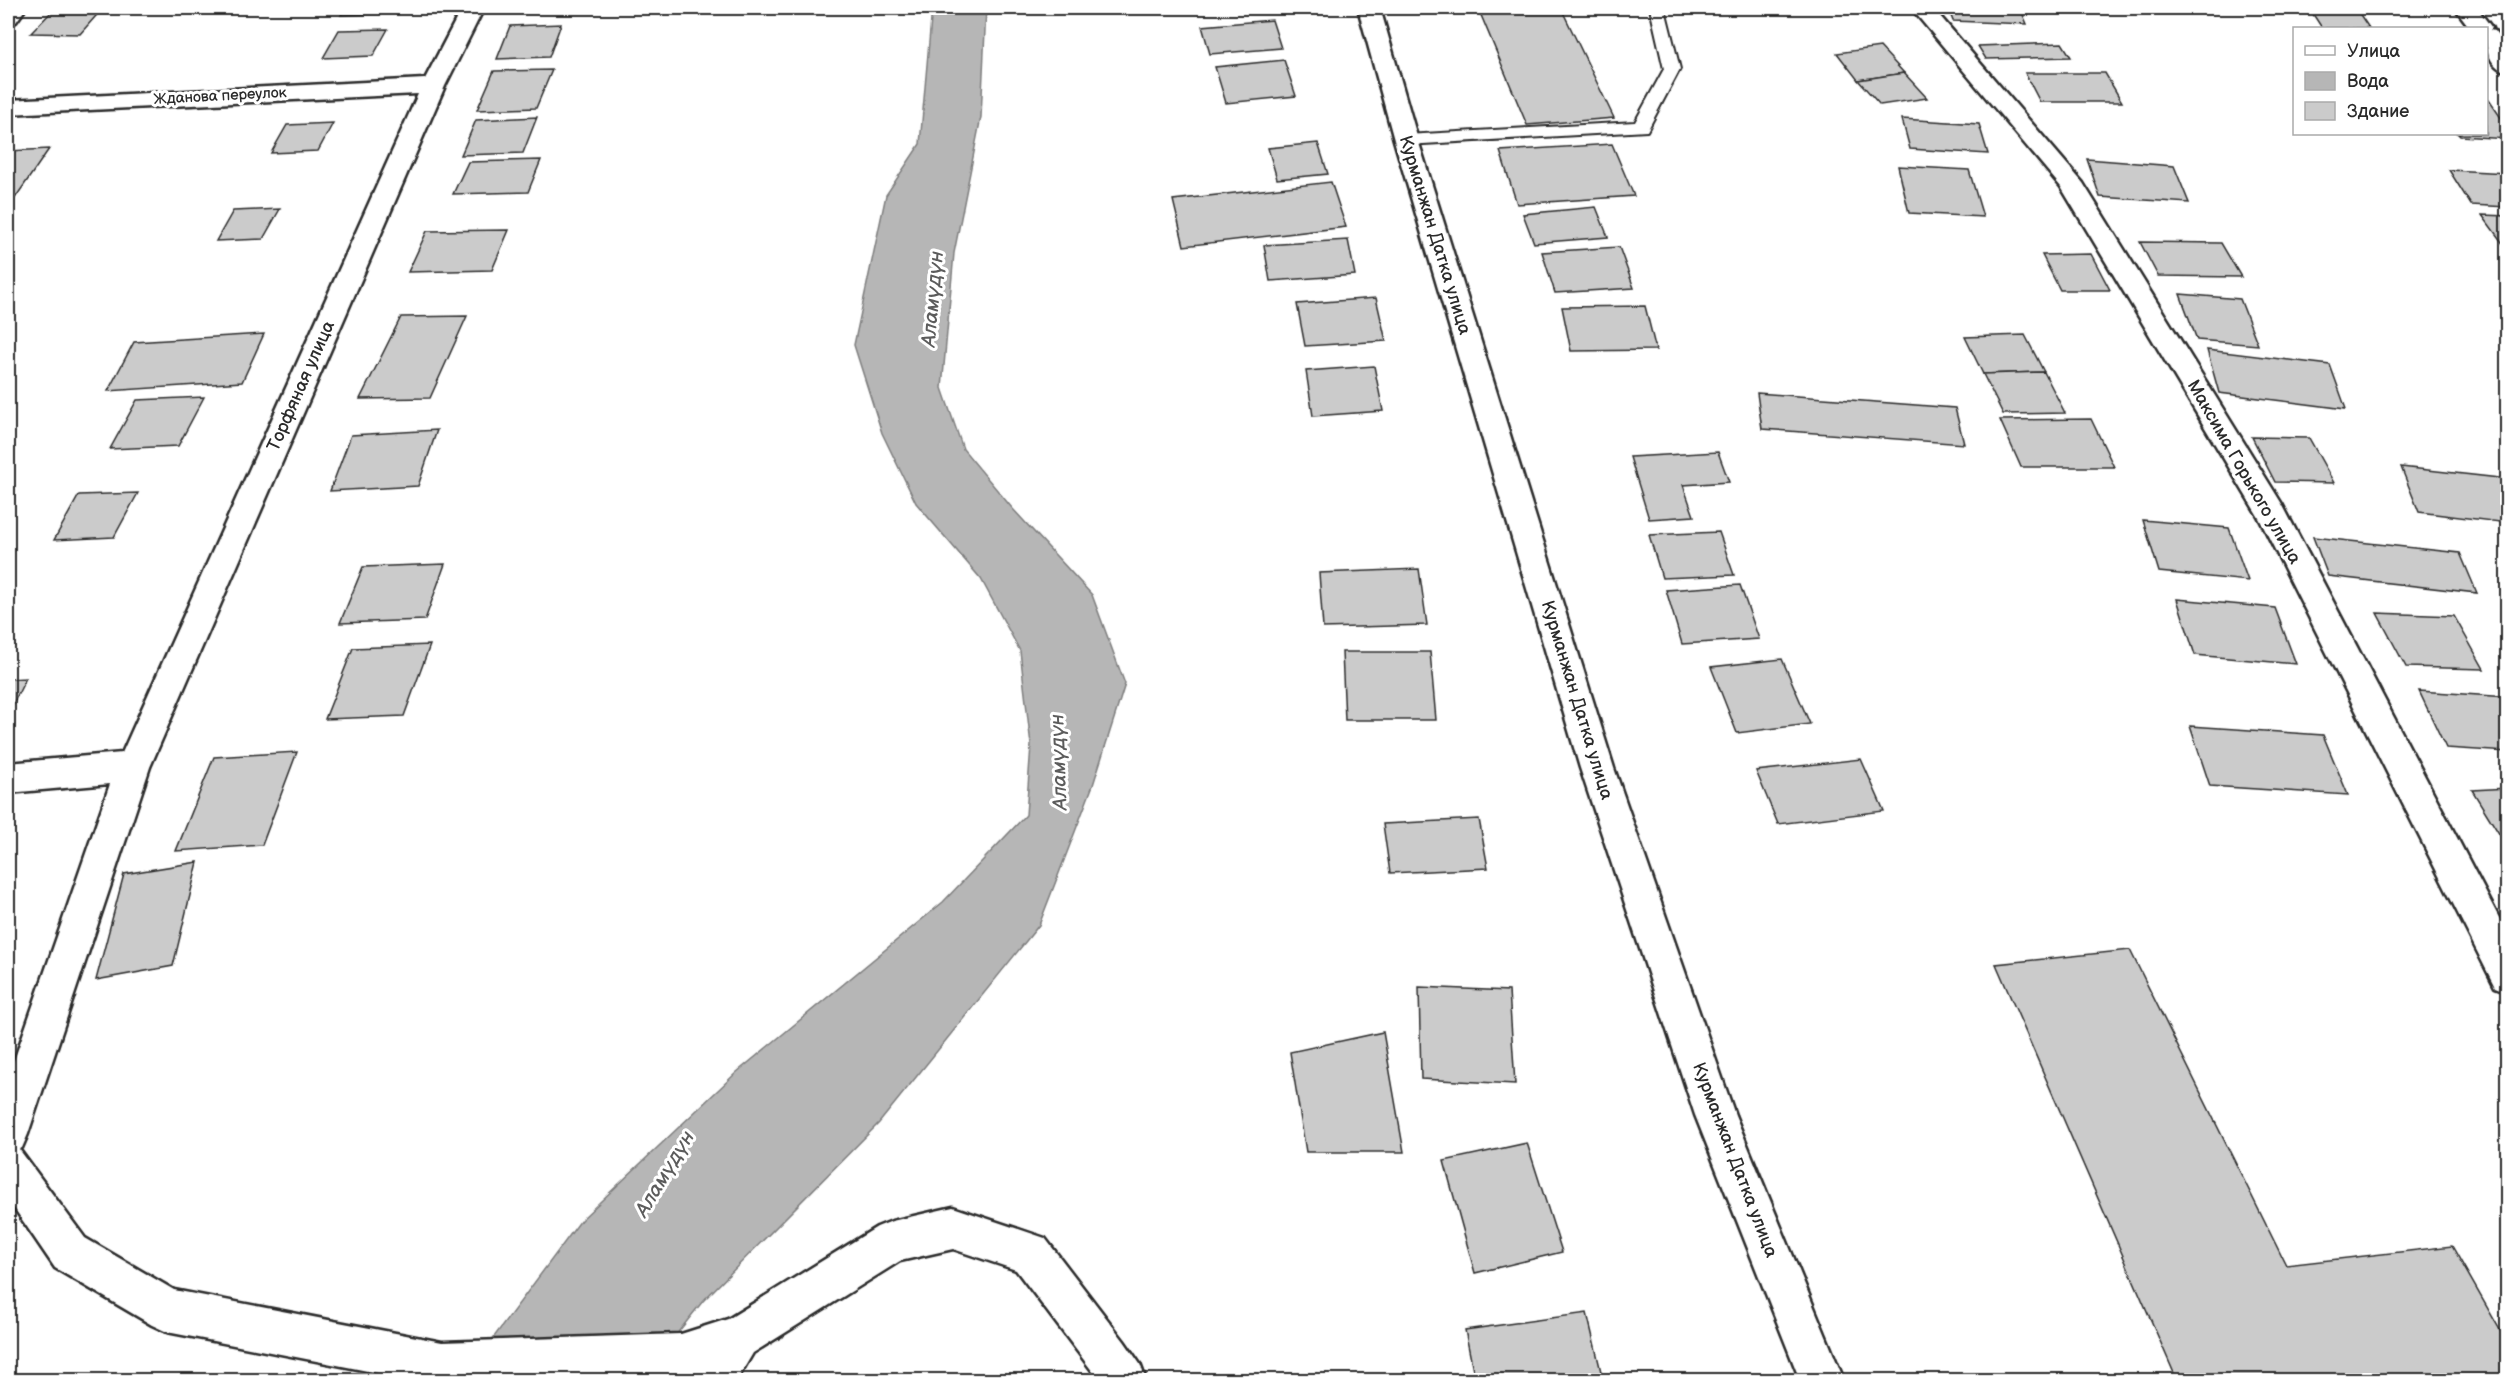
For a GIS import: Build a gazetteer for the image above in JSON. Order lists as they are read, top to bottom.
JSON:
{
  "streets": {
    "street": [
      "Жданова переулок",
      "Курманжан Датка улица",
      "Торфяная улица",
      "Максима Горького улица"
    ]
  },
  "crossings": [
    ["Жданова переулок", "Торфяная улица"]
  ],
  "water": ["Аламүдүн"],
  "legend": ["Улица", "Вода", "Здание"]
}
